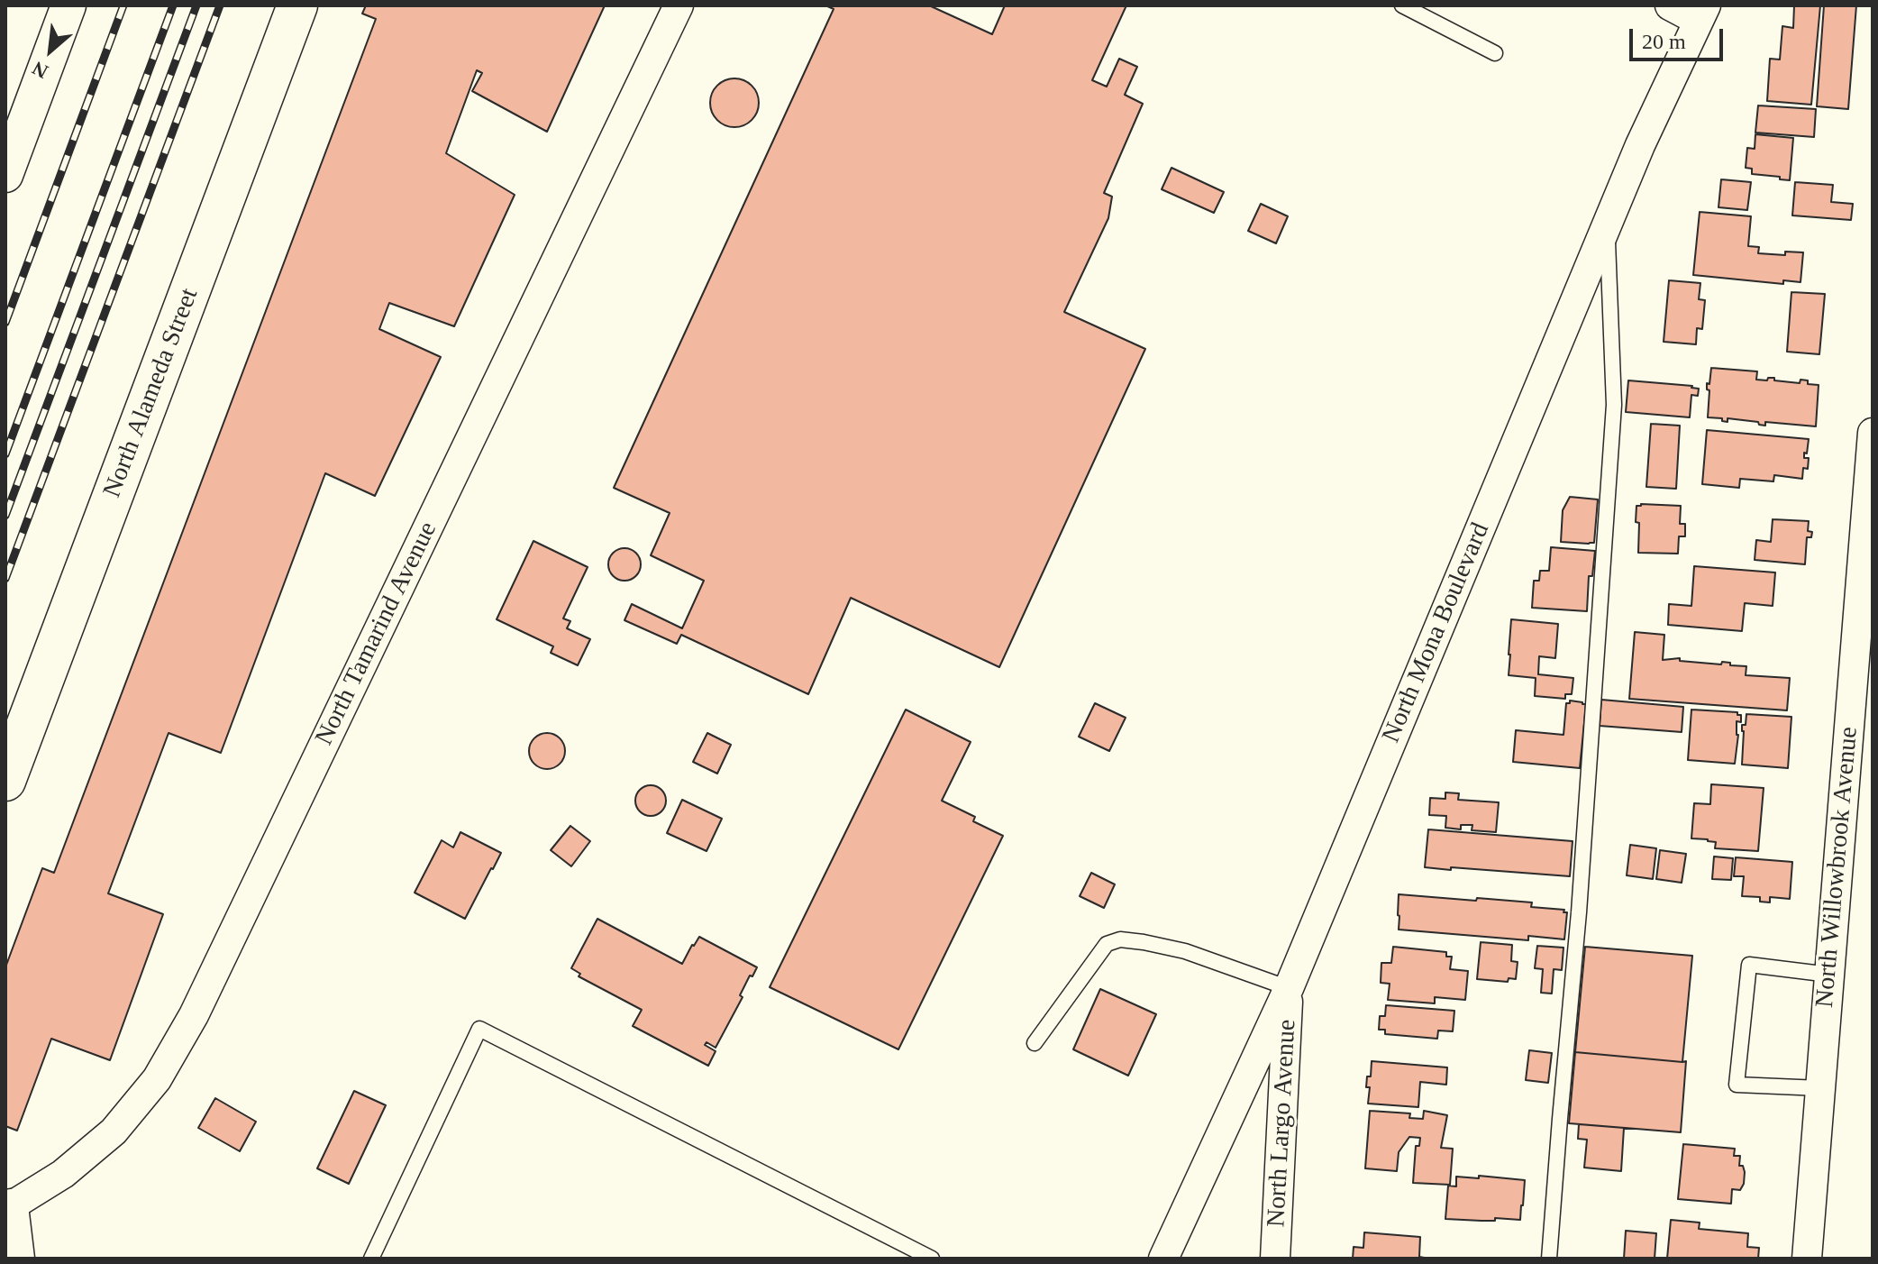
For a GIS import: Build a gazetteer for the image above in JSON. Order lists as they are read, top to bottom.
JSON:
{
  "streets": {
    "main road": ["North Alameda Street"],
    "street": [
      "North Mona Boulevard",
      "North Tamarind Avenue",
      "North Willowbrook Avenue",
      "North Largo Avenue"
    ]
  },
  "crossings": [
    ["North Mona Boulevard", "North Largo Avenue"]
  ],
  "scale_bar": "20 m",
  "north": "bottom left"
}
